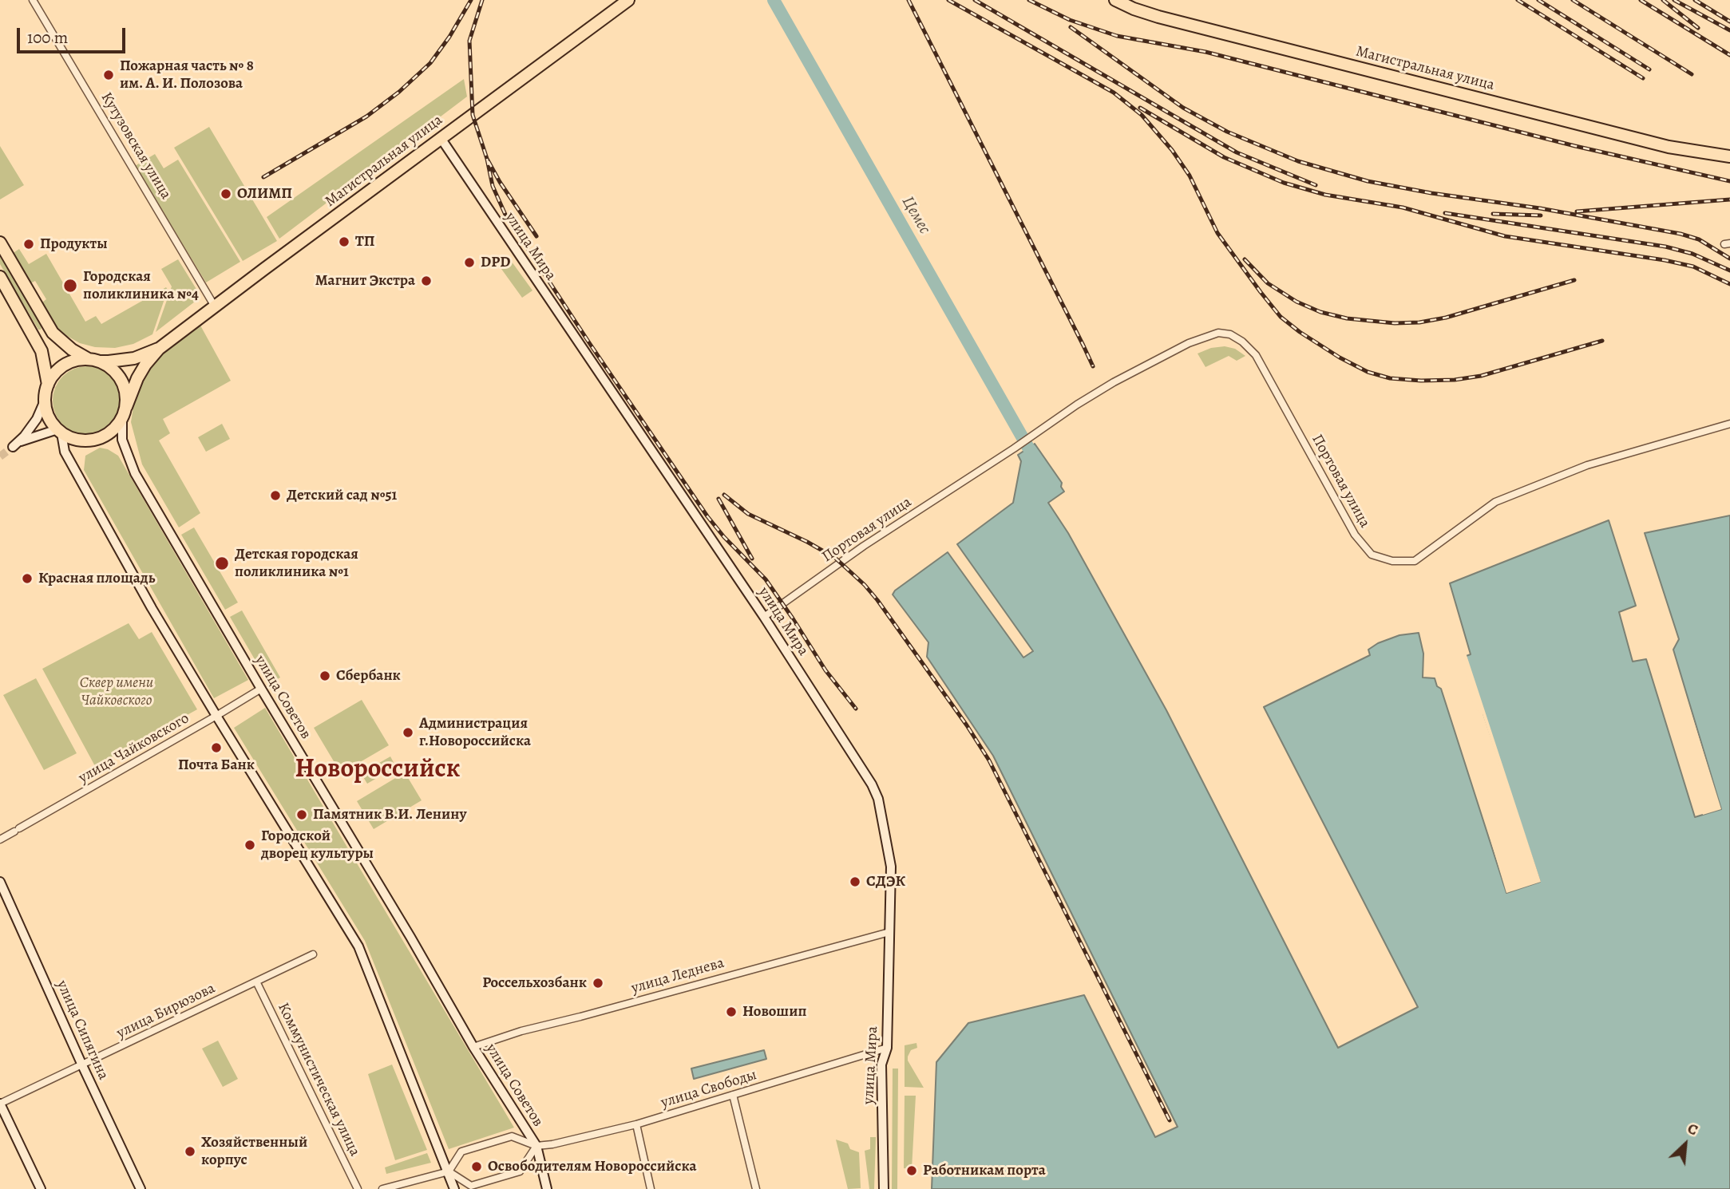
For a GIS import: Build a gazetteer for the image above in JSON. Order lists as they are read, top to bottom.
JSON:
{
  "streets": {
    "highway": ["Магистральная улица"],
    "street": [
      "Кутузовская улица",
      "улица Мира",
      "Портовая улица",
      "улица Советов",
      "улица Чайковского",
      "улица Леднева",
      "улица Бирюзова",
      "улица Сипягина",
      "Коммунистическая улица",
      "улица Свободы"
    ]
  },
  "crossings": [
    ["Магистральная улица", "Кутузовская улица"],
    ["Магистральная улица", "улица Мира"],
    ["Магистральная улица", "улица Советов"],
    ["улица Мира", "Портовая улица"],
    ["улица Мира", "улица Леднева"],
    ["улица Мира", "улица Свободы"],
    ["улица Советов", "улица Чайковского"],
    ["улица Советов", "улица Леднева"],
    ["улица Советов", "улица Свободы"],
    ["улица Бирюзова", "улица Сипягина"],
    ["улица Бирюзова", "Коммунистическая улица"]
  ],
  "districts": ["Новороссийск"],
  "water": ["Цемес"],
  "parks": ["Сквер имени Чайковского"],
  "places": [
    "Пожарная часть № 8 им. А. И. Полозова",
    "ОЛИМП",
    "ТП",
    "Продукты",
    "DPD",
    "Магнит Экстра",
    "Городская поликлиника №4",
    "Детский сад №51",
    "Детская городская поликлиника №1",
    "Красная площадь",
    "Сбербанк",
    "Администрация г.Новороссийска",
    "Почта Банк",
    "Памятник В.И. Ленину",
    "Городской дворец культуры",
    "СДЭК",
    "Россельхозбанк",
    "Новошип",
    "Хозяйственный корпус",
    "Освободителям Новороссийска",
    "Работникам порта"
  ],
  "scale_bar": "100 m",
  "north": "top right"
}
